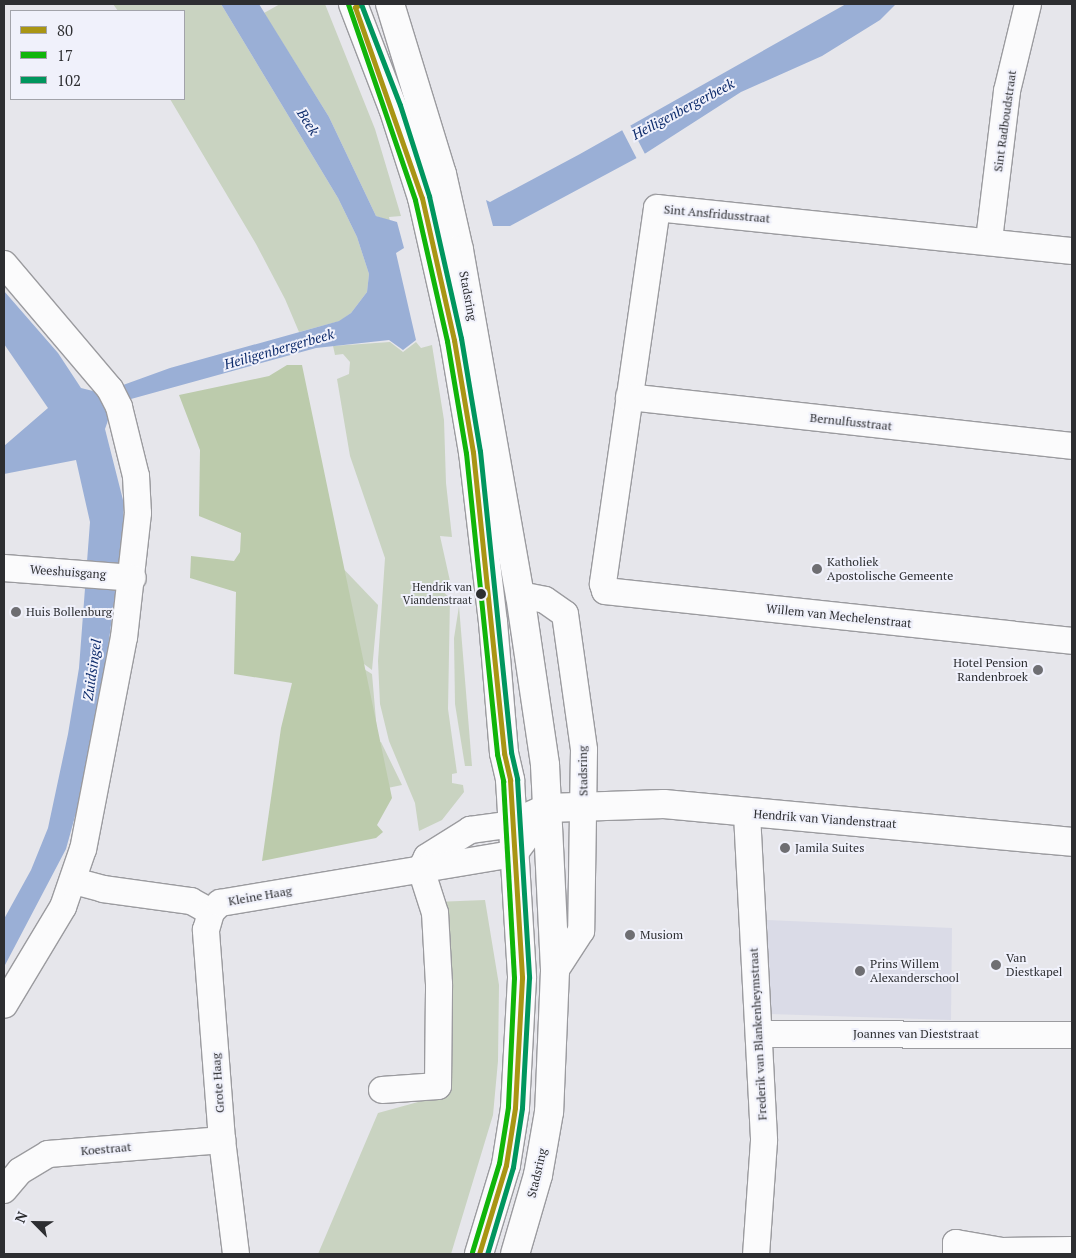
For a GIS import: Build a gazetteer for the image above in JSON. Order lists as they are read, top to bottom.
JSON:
{
  "streets": {
    "main road": ["Stadsring", "Hendrik van Viandenstraat"],
    "street": [
      "Sint Radboudstraat",
      "Sint Ansfridusstraat",
      "Bernulfusstraat",
      "Weeshuisgang",
      "Willem van Mechelenstraat",
      "Kleine Haag",
      "Frederik van Blankenheymstraat",
      "Joannes van Dieststraat",
      "Grote Haag",
      "Koestraat"
    ]
  },
  "crossings": [
    ["Sint Radboudstraat", "Sint Ansfridusstraat"],
    ["Sint Ansfridusstraat", "Bernulfusstraat"],
    ["Sint Ansfridusstraat", "Willem van Mechelenstraat"],
    ["Stadsring", "Hendrik van Viandenstraat"],
    ["Stadsring", "Kleine Haag"],
    ["Hendrik van Viandenstraat", "Frederik van Blankenheymstraat"],
    ["Kleine Haag", "Grote Haag"],
    ["Frederik van Blankenheymstraat", "Joannes van Dieststraat"],
    ["Grote Haag", "Koestraat"]
  ],
  "water": ["Heiligenbergerbeek", "Beek", "Zuidsingel"],
  "places": [
    "Katholiek Apostolische Gemeente",
    "Hendrik van Viandenstraat",
    "Huis Bollenburg",
    "Hotel Pension Randenbroek",
    "Jamila Suites",
    "Musiom",
    "Van Diestkapel",
    "Prins Willem Alexanderschool"
  ],
  "lines": ["transit line 80", "transit line 17", "transit line 102"],
  "legend": ["80", "17", "102"],
  "north": "top left"
}
